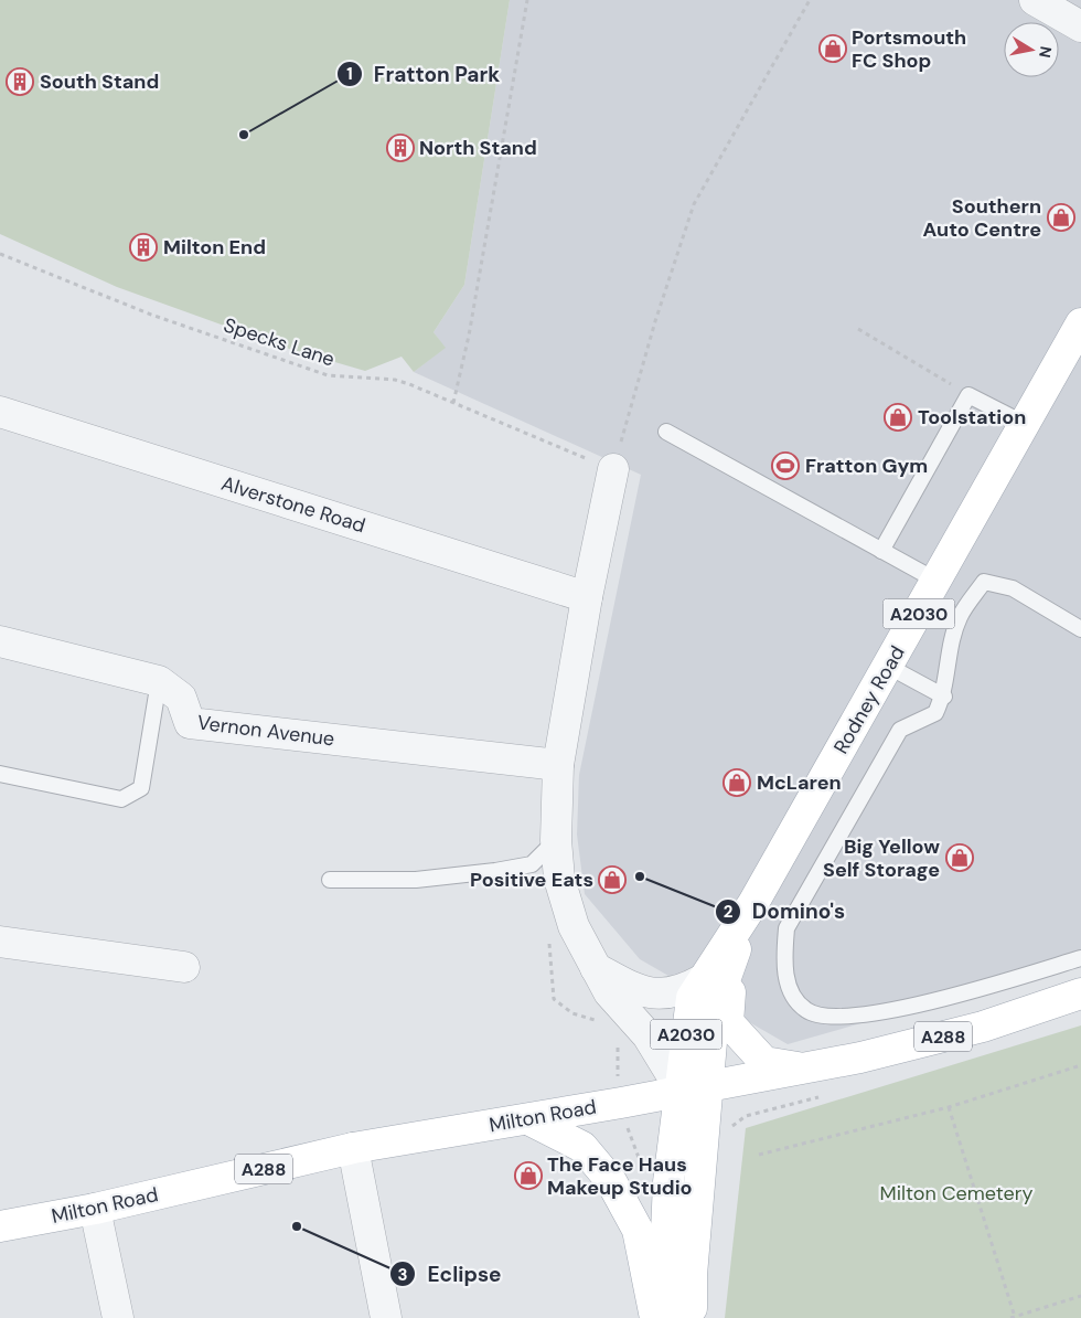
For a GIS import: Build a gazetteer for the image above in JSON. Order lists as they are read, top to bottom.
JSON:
{
  "streets": {
    "main road": [
      "A2030",
      "Rodney Road",
      "A288",
      "Milton Road"
    ],
    "street": ["Alverstone Road", "Vernon Avenue"],
    "path": ["Specks Lane"]
  },
  "crossings": [
    ["A2030", "Rodney Road"],
    ["A2030", "Milton Road"],
    ["Rodney Road", "Milton Road"]
  ],
  "parks": ["Milton Cemetery"],
  "places": {
    "shop": [
      "Portsmouth FC Shop",
      "Southern Auto Centre",
      "Toolstation",
      "McLaren",
      "Big Yellow Self Storage",
      "Positive Eats",
      "The Face Haus Makeup Studio"
    ],
    "building": ["South Stand", "North Stand", "Milton End"],
    "other": ["Fratton Park", "Domino's", "Eclipse"],
    "sports": ["Fratton Gym"]
  },
  "north": "right"
}
